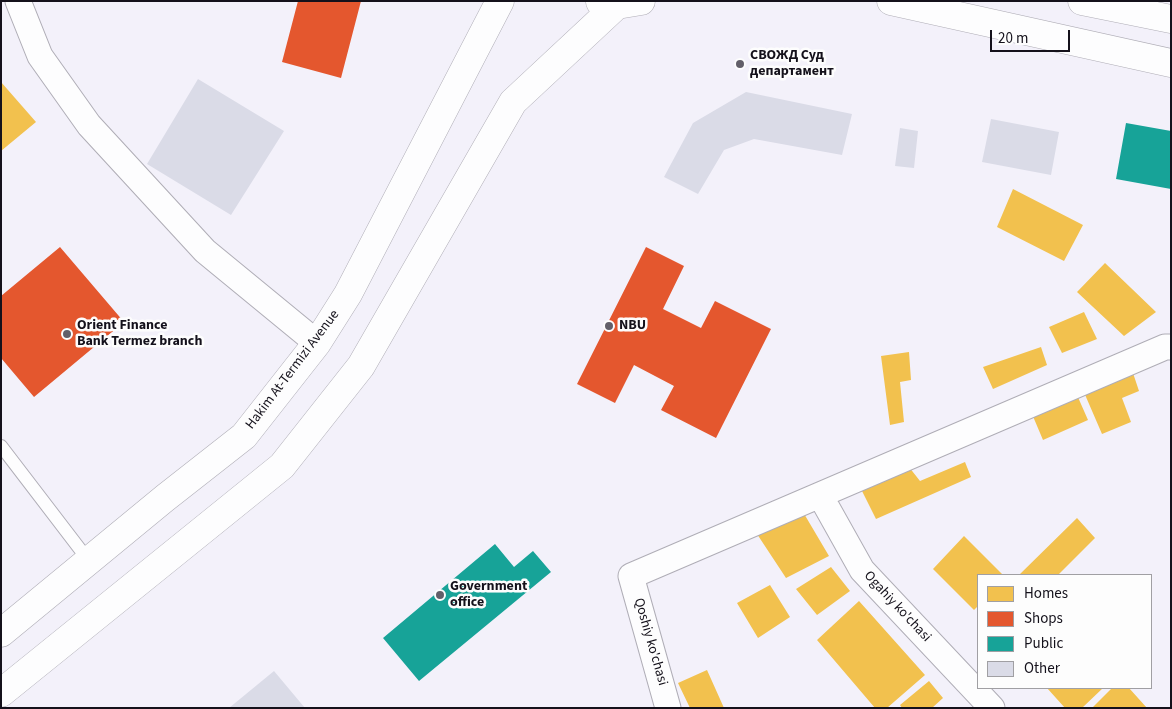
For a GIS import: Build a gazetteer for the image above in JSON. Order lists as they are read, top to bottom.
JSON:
{
  "streets": {
    "main road": ["Hakim At-Termizi Avenue"],
    "street": ["Ogahiy ko'chasi", "Qoshiy ko'chasi"]
  },
  "crossings": [
    ["Ogahiy ko'chasi", "Qoshiy ko'chasi"]
  ],
  "places": [
    "СВОЖД Суд департамент",
    "NBU",
    "Orient Finance Bank Termez branch",
    "Government office"
  ],
  "legend": [
    "Homes",
    "Shops",
    "Public",
    "Other"
  ],
  "scale_bar": "20 m"
}
